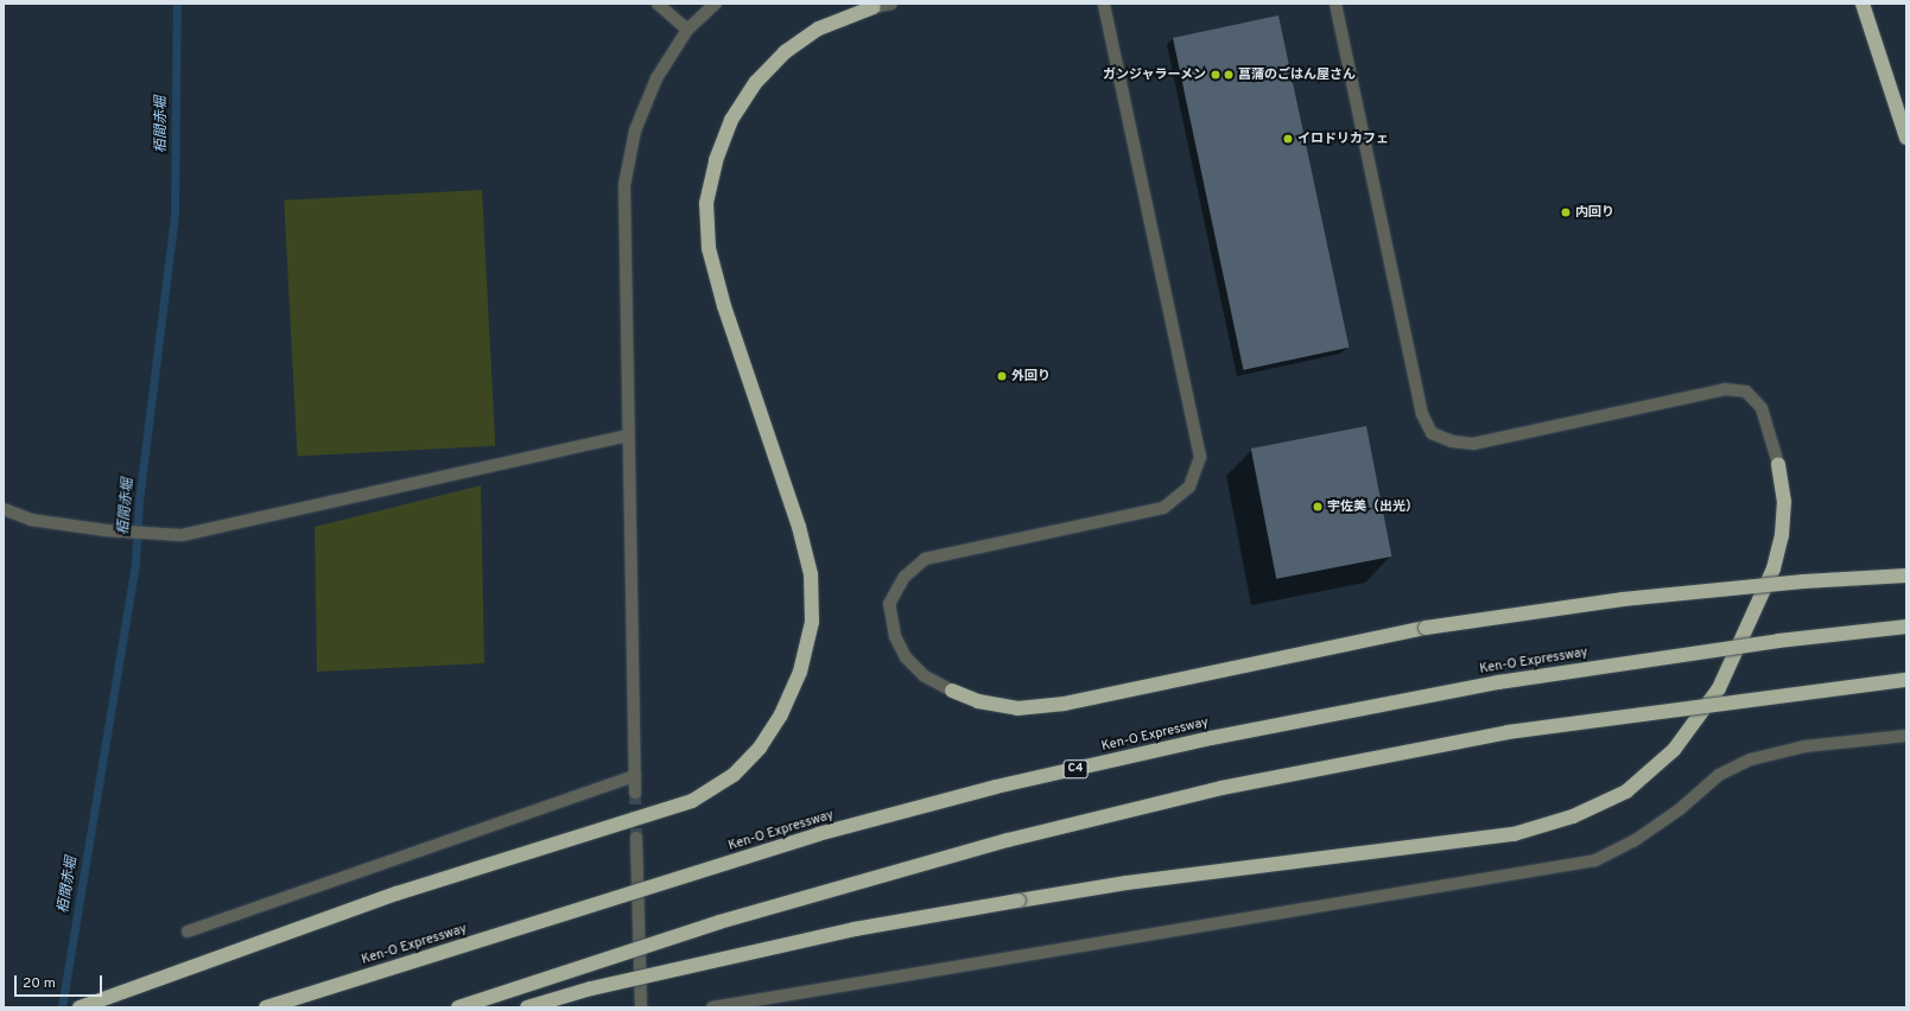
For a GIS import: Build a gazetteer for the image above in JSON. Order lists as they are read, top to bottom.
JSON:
{
  "streets": {
    "highway": ["Ken-O Expressway", "C4"]
  },
  "water": ["栢間赤堀"],
  "places": [
    "ガンジャラーメン",
    "菖蒲のごはん屋さん",
    "イロドリカフェ",
    "内回り",
    "外回り",
    "宇佐美（出光）"
  ],
  "scale_bar": "20 m"
}
